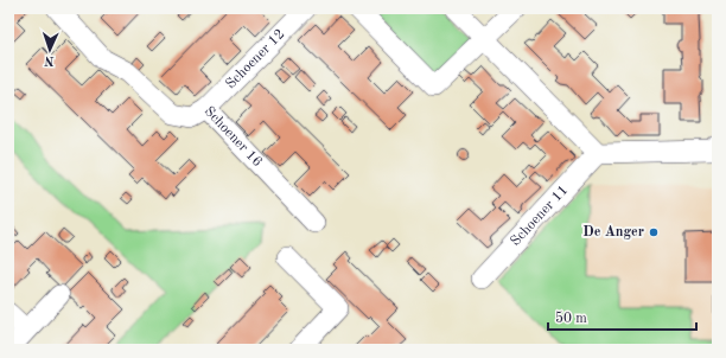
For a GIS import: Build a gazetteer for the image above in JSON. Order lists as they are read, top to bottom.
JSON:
{
  "streets": {
    "street": ["Schoener 12", "Schoener 16", "Schoener 11"]
  },
  "crossings": [
    ["Schoener 12", "Schoener 16"]
  ],
  "places": ["De Anger"],
  "scale_bar": "50 m",
  "north": "bottom"
}
